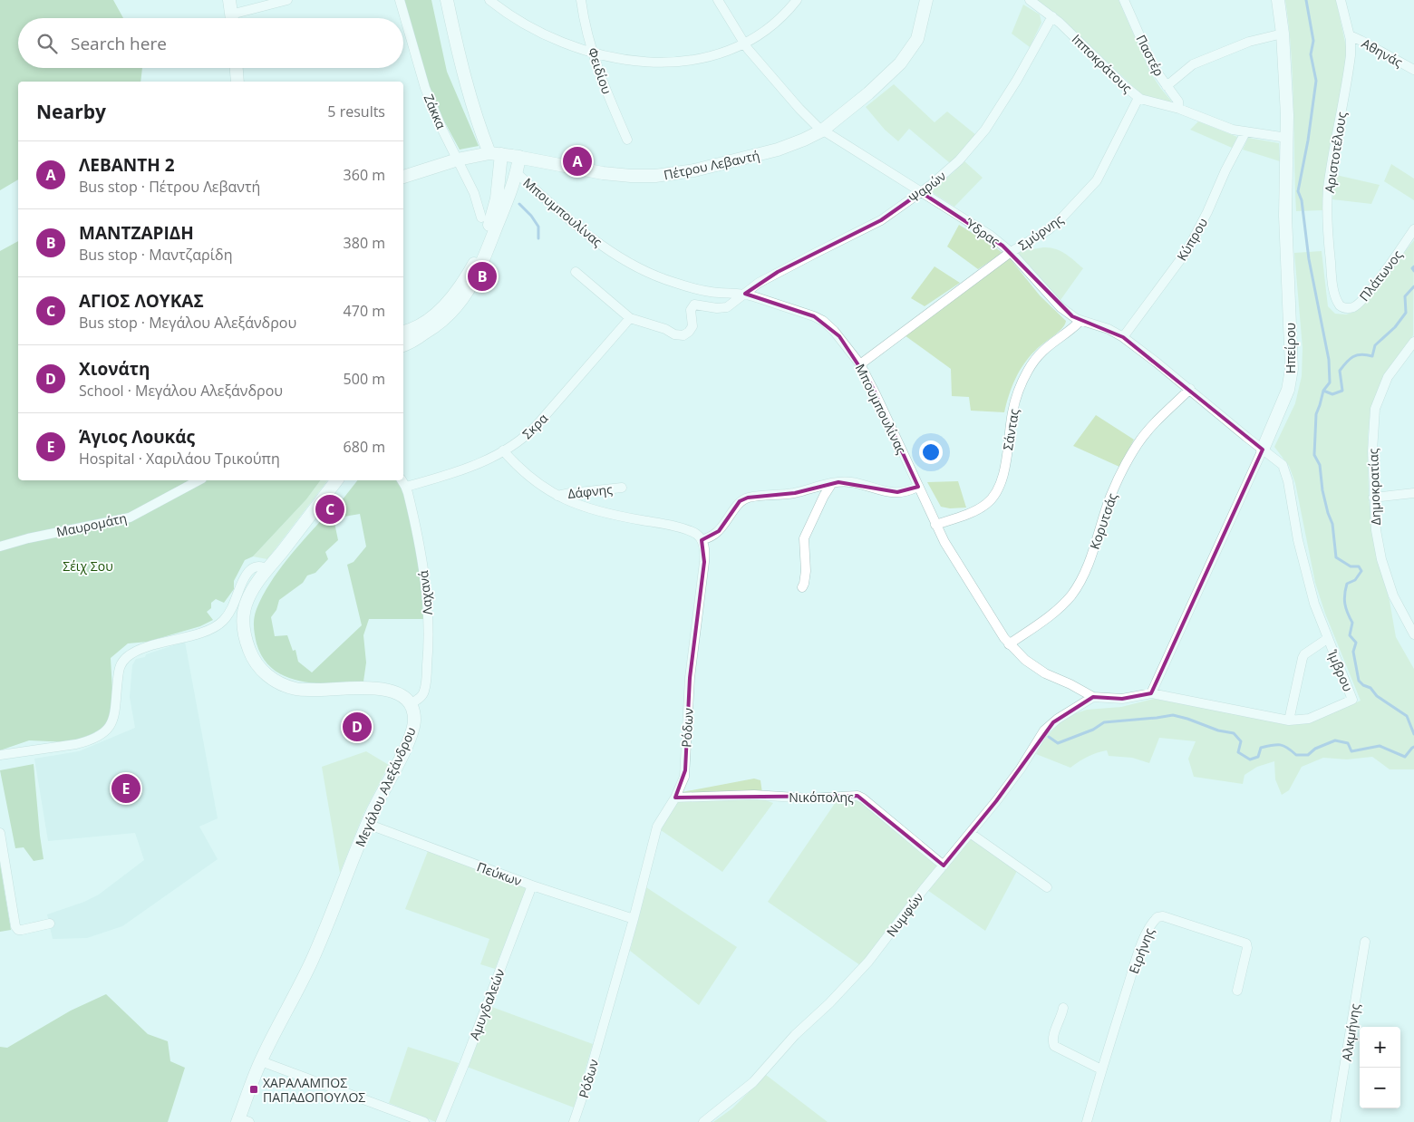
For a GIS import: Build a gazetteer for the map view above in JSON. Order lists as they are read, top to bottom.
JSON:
{
  "streets": {
    "street": [
      "Αθηνάς",
      "Παστέρ",
      "Ιπποκράτους",
      "Φειδίου",
      "Ζάκκα",
      "Αριστοτέλους",
      "Πέτρου Λεβαντή",
      "Ψαρών",
      "Μπουμπουλίνας",
      "Ύδρας",
      "Σμύρνης",
      "Κύπρου",
      "Πλάτωνος",
      "Ηπείρου",
      "Σκρα",
      "Σάντας",
      "Δημοκρατίας",
      "Δάφνης",
      "Κορυτσάς",
      "Μαυρομάτη",
      "Λαχανά",
      "Ίμβρου",
      "Ρόδων",
      "Μεγάλου Αλεξάνδρου",
      "Νικόπολης",
      "Πεύκων",
      "Νυμφών",
      "Ειρήνης",
      "Αμυγδαλεών",
      "Αλκμήνης"
    ]
  },
  "crossings": [
    ["Αθηνάς", "Αριστοτέλους"],
    ["Παστέρ", "Ιπποκράτους"],
    ["Ιπποκράτους", "Ψαρών"],
    ["Ιπποκράτους", "Σμύρνης"],
    ["Ιπποκράτους", "Κύπρου"],
    ["Ιπποκράτους", "Ηπείρου"],
    ["Ζάκκα", "Πέτρου Λεβαντή"],
    ["Αριστοτέλους", "Πλάτωνος"],
    ["Πέτρου Λεβαντή", "Ύδρας"],
    ["Ψαρών", "Μπουμπουλίνας"],
    ["Ψαρών", "Ύδρας"],
    ["Μπουμπουλίνας", "Σμύρνης"],
    ["Μπουμπουλίνας", "Ηπείρου"],
    ["Μπουμπουλίνας", "Σάντας"],
    ["Μπουμπουλίνας", "Κορυτσάς"],
    ["Μπουμπουλίνας", "Ίμβρου"],
    ["Μπουμπουλίνας", "Νυμφών"],
    ["Ύδρας", "Σμύρνης"],
    ["Ύδρας", "Κύπρου"],
    ["Ύδρας", "Ηπείρου"],
    ["Ύδρας", "Σάντας"],
    ["Ύδρας", "Κορυτσάς"],
    ["Ύδρας", "Ίμβρου"],
    ["Ηπείρου", "Ίμβρου"],
    ["Σκρα", "Λαχανά"],
    ["Λαχανά", "Μεγάλου Αλεξάνδρου"],
    ["Ρόδων", "Νικόπολης"],
    ["Ρόδων", "Πεύκων"],
    ["Μεγάλου Αλεξάνδρου", "Πεύκων"],
    ["Νικόπολης", "Νυμφών"],
    ["Πεύκων", "Αμυγδαλεών"]
  ],
  "parks": ["Σέιχ Σου"],
  "places": {
    "transit": ["ΧΑΡΑΛΑΜΠΟΣ ΠΑΠΑΔΟΠΟΥΛΟΣ"]
  },
  "page": {
    "search": "Search here",
    "heading": ["Nearby", "5 results"],
    "list": [
      {
        "mark": "A",
        "name": "ΛΕΒΑΝΤΗ 2",
        "note": "Bus stop · Πέτρου Λεβαντή",
        "value": "360 m"
      },
      {
        "mark": "B",
        "name": "ΜΑΝΤΖΑΡΙΔΗ",
        "note": "Bus stop · Μαντζαρίδη",
        "value": "380 m"
      },
      {
        "mark": "C",
        "name": "ΑΓΙΟΣ ΛΟΥΚΑΣ",
        "note": "Bus stop · Μεγάλου Αλεξάνδρου",
        "value": "470 m"
      },
      {
        "mark": "D",
        "name": "Χιονάτη",
        "note": "School · Μεγάλου Αλεξάνδρου",
        "value": "500 m"
      },
      {
        "mark": "E",
        "name": "Άγιος Λουκάς",
        "note": "Hospital · Χαριλάου Τρικούπη",
        "value": "680 m"
      }
    ],
    "pins": [
      "A",
      "B",
      "C",
      "D",
      "E"
    ],
    "map_buttons": ["+", "−"]
  }
}
